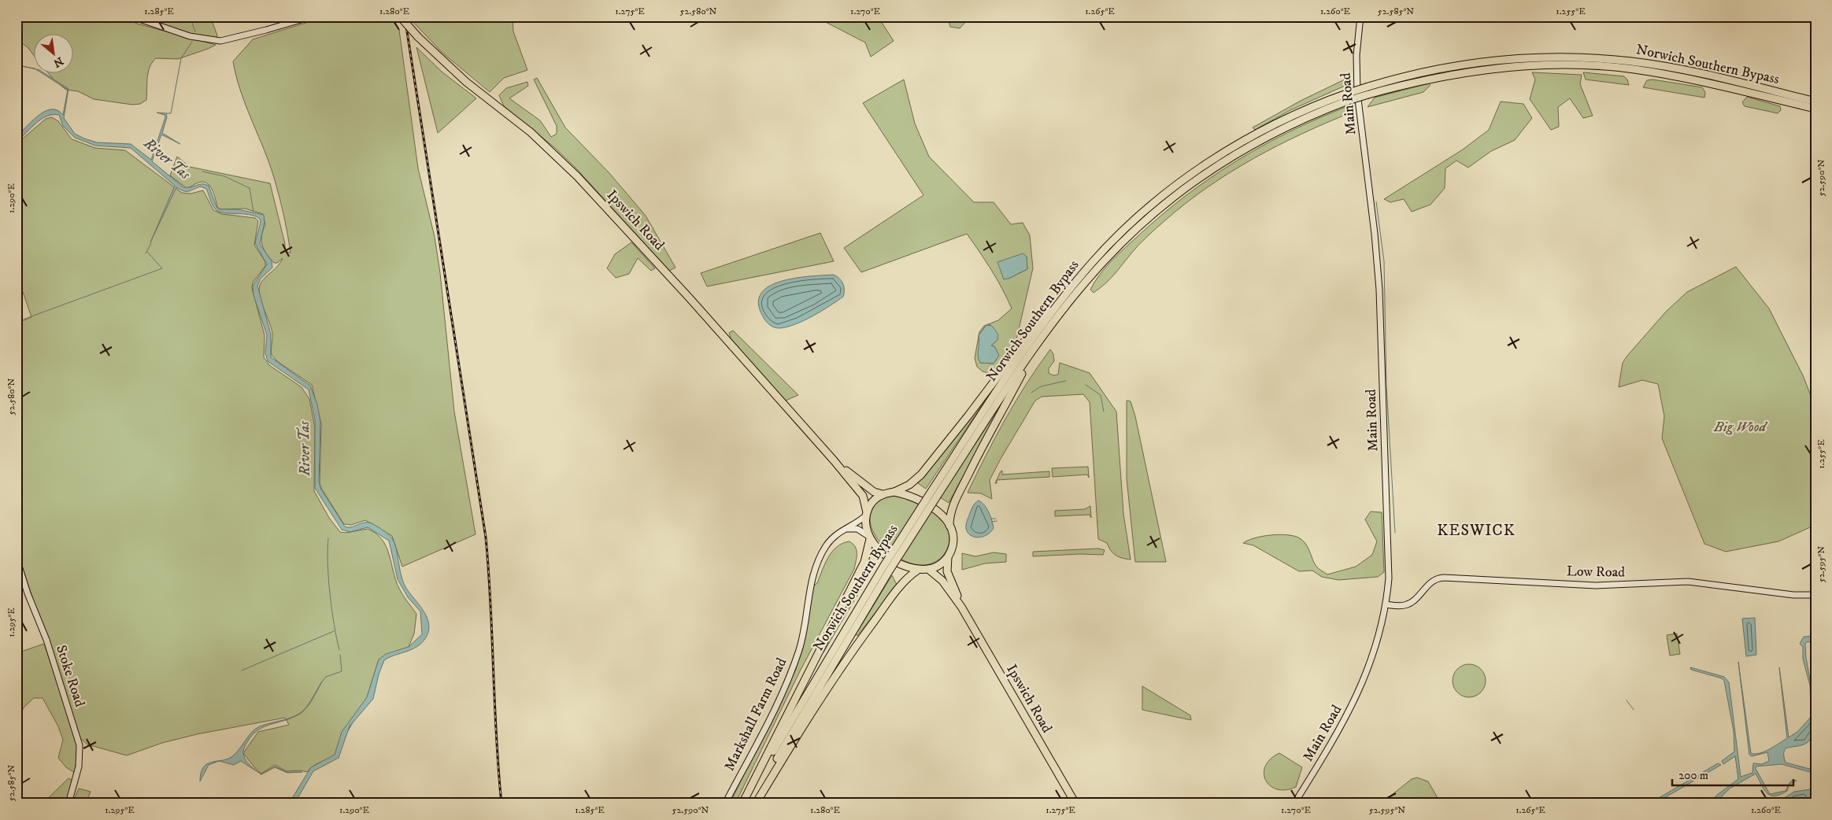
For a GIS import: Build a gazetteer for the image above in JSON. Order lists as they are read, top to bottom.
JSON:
{
  "streets": {
    "highway": ["Norwich Southern Bypass", "Ipswich Road"],
    "street": [
      "Main Road",
      "Low Road",
      "Stoke Road",
      "Markshall Farm Road"
    ]
  },
  "crossings": [
    ["Main Road", "Low Road"],
    ["Ipswich Road", "Markshall Farm Road"]
  ],
  "districts": ["KESWICK"],
  "water": ["River Tas"],
  "parks": ["Big Wood"],
  "scale_bar": "200 m",
  "north": "bottom right",
  "coordinates": [
    "1.285°E",
    "1.280°E",
    "1.275°E",
    "52.580°N",
    "1.270°E",
    "1.265°E",
    "1.260°E",
    "52.585°N",
    "1.255°E",
    "52.590°N",
    "1.290°E",
    "52.595°N",
    "1.295°E"
  ]
}
